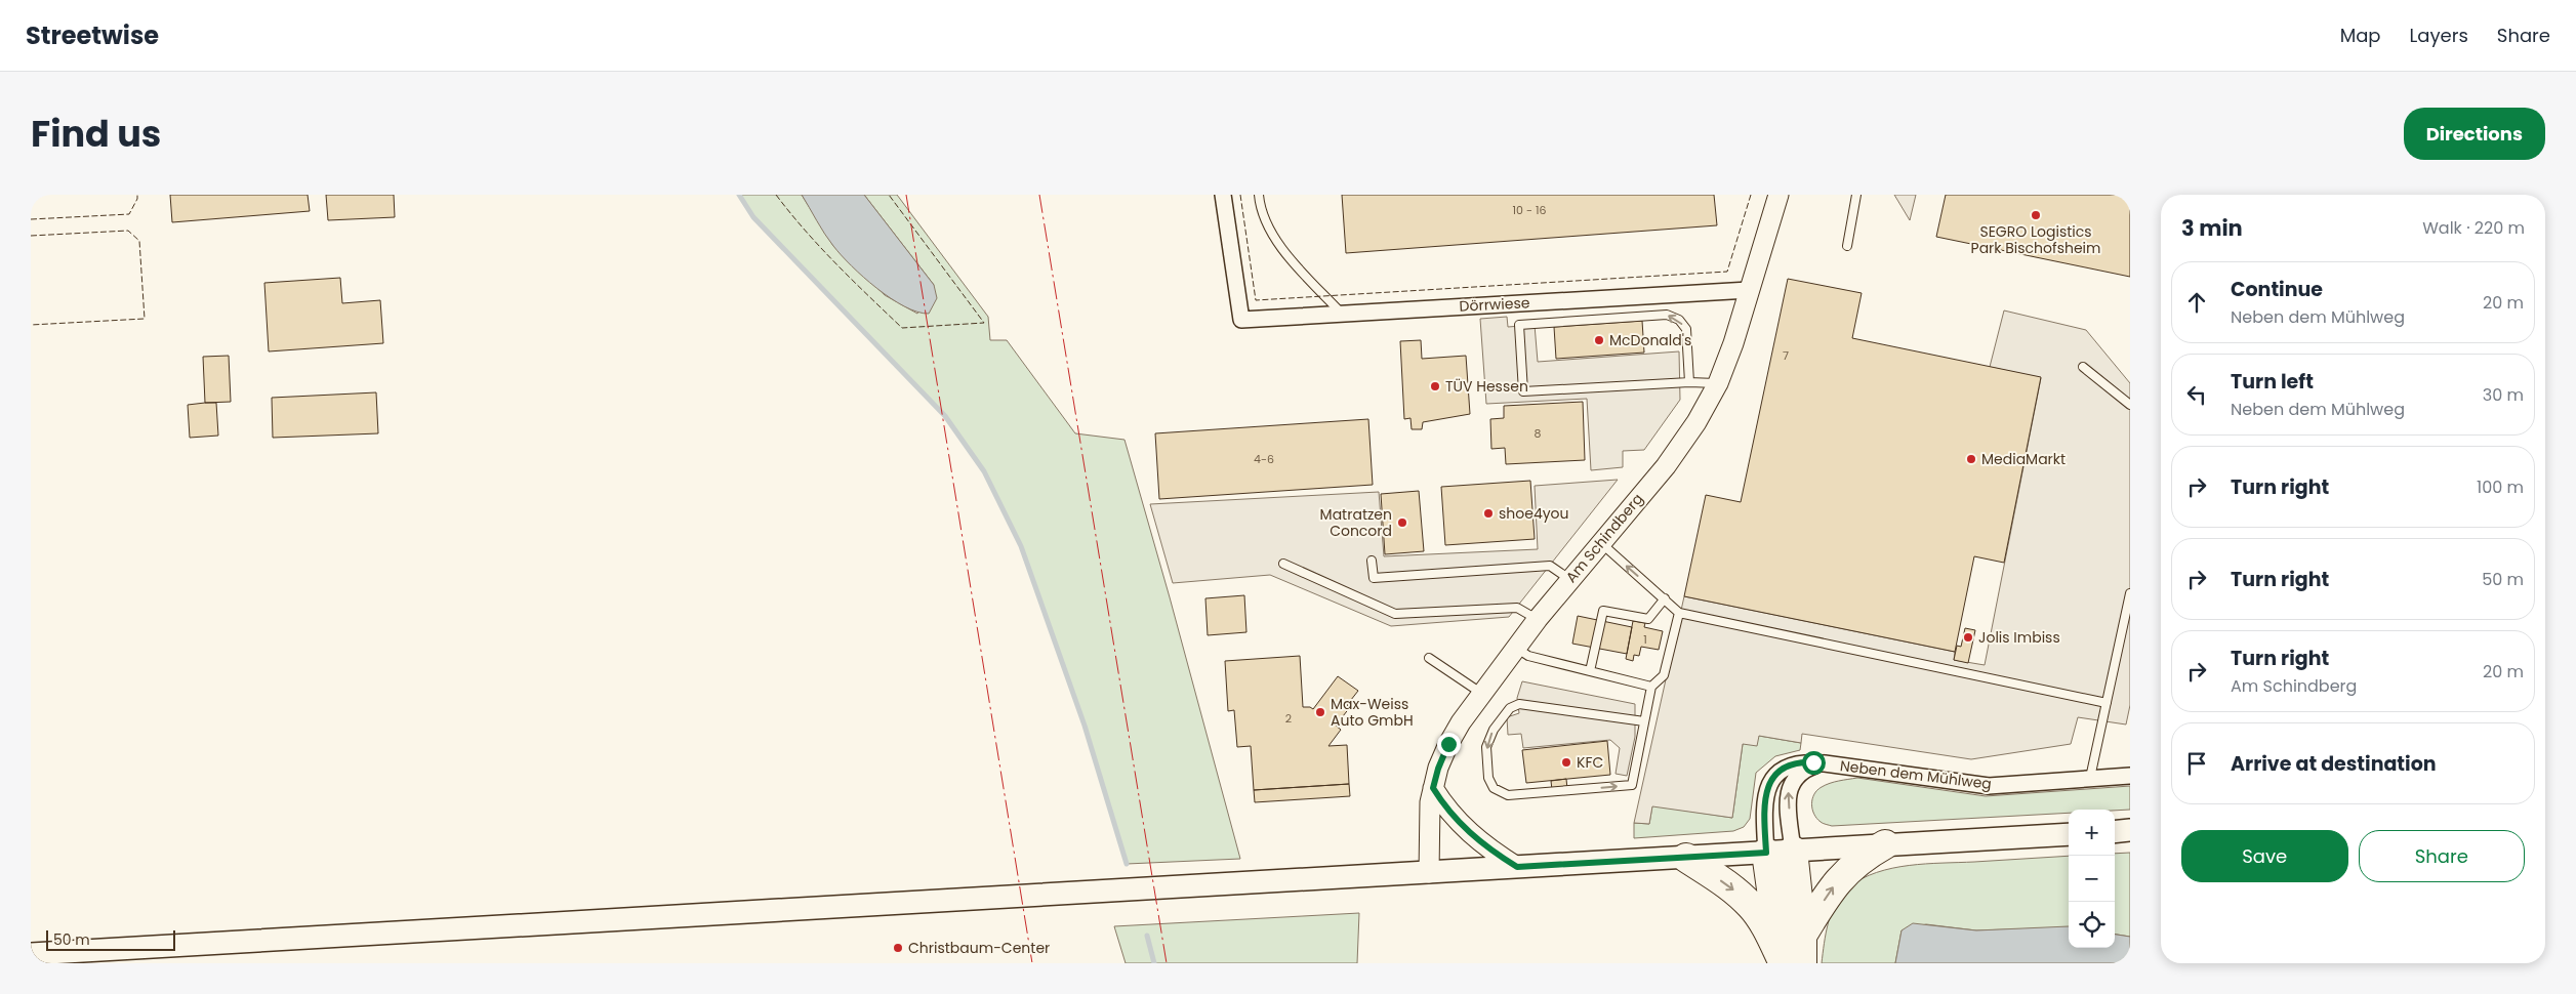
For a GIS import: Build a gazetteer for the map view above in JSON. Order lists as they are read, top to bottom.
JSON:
{
  "streets": {
    "street": ["Dörrwiese", "Am Schindberg", "Neben dem Mühlweg"]
  },
  "crossings": [
    ["Dörrwiese", "Am Schindberg"]
  ],
  "places": [
    "SEGRO Logistics Park Bischofsheim",
    "McDonald's",
    "TÜV Hessen",
    "MediaMarkt",
    "shoe4you",
    "Matratzen Concord",
    "Jolis Imbiss",
    "Max-Weiss Auto GmbH",
    "KFC",
    "Christbaum-Center"
  ],
  "house_numbers": [
    "10 - 16",
    "7",
    "8",
    "4-6",
    "1",
    "2"
  ],
  "scale_bar": "50 m",
  "page": {
    "header": "Streetwise",
    "nav": ["Map", "Layers", "Share"],
    "title": "Find us",
    "buttons": [
      "Directions",
      ["Save", "Share"]
    ],
    "heading": ["3 min", "Walk · 220 m"],
    "list": [
      ["Continue", "Neben dem Mühlweg", "20 m"],
      ["Turn left", "Neben dem Mühlweg", "30 m"],
      ["Turn right", "100 m"],
      ["Turn right", "50 m"],
      ["Turn right", "Am Schindberg", "20 m"],
      "Arrive at destination"
    ],
    "map_buttons": ["+", "−"],
    "scale": "50 m"
  }
}
